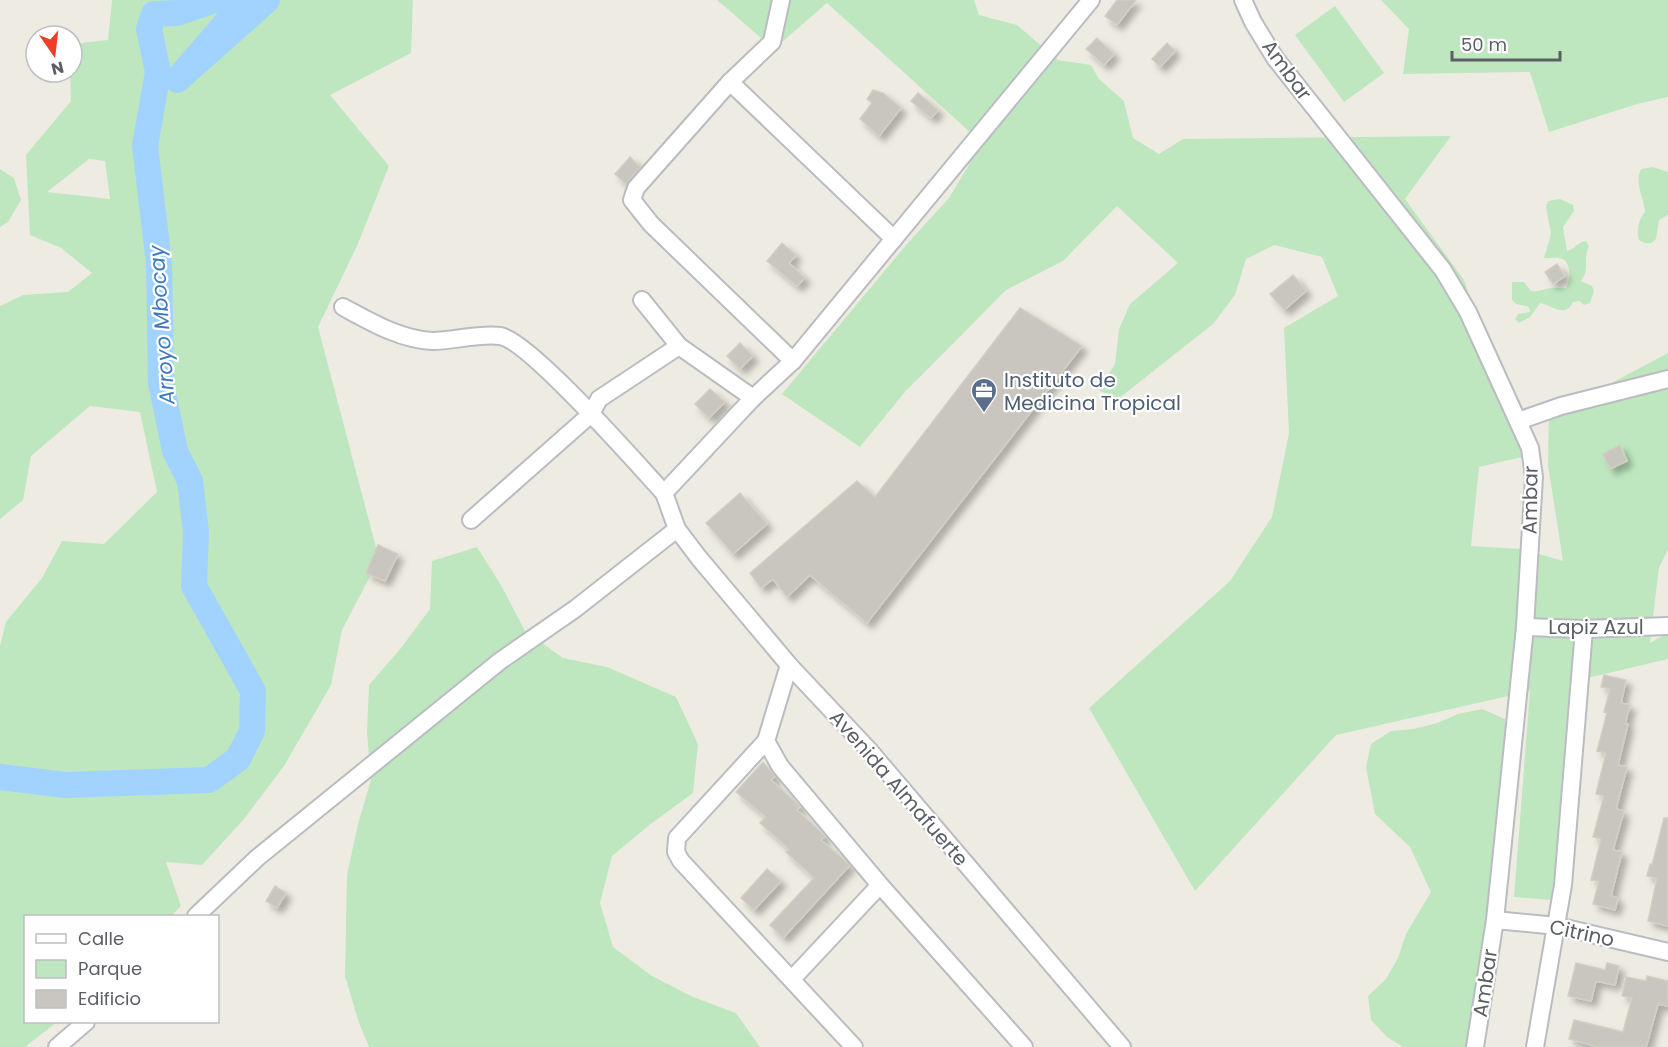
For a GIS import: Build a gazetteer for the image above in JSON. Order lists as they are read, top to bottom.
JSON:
{
  "streets": {
    "street": [
      "Ambar",
      "Lapiz Azul",
      "Avenida Almafuerte",
      "Citrino"
    ]
  },
  "crossings": [
    ["Ambar", "Lapiz Azul"],
    ["Ambar", "Citrino"]
  ],
  "water": ["Arroyo Mbocay"],
  "places": {
    "office": ["Instituto de Medicina Tropical"]
  },
  "legend": ["Calle", "Parque", "Edificio"],
  "scale_bar": "50 m",
  "north": "bottom"
}
